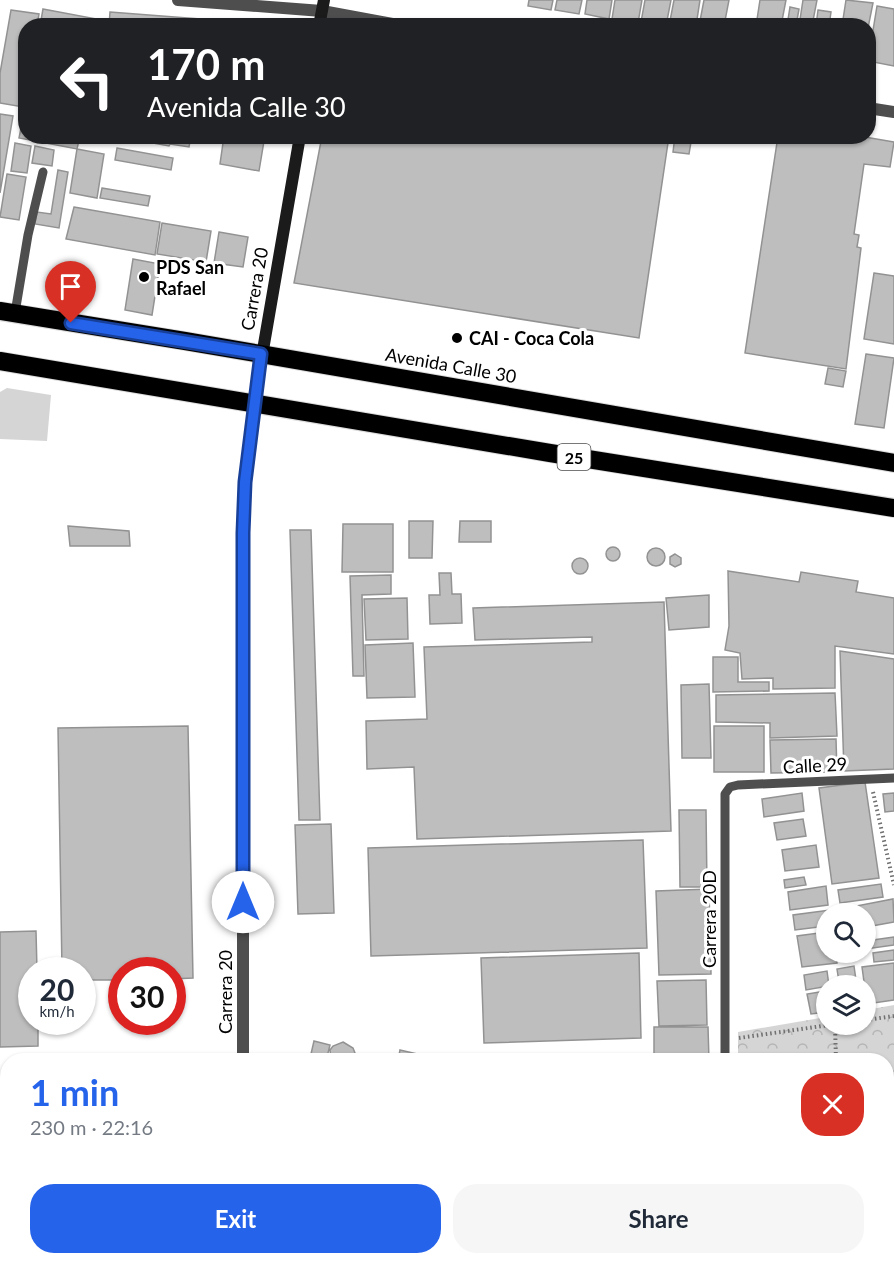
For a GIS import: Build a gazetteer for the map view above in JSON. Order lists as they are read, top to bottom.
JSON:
{
  "streets": {
    "highway": ["Avenida Calle 30", "25"],
    "street": ["Carrera 20"],
    "lane": ["Calle 29", "Carrera 20D"]
  },
  "crossings": [
    ["Carrera 20", "Avenida Calle 30"],
    ["Carrera 20", "25"],
    ["Calle 29", "Carrera 20D"]
  ],
  "places": ["PDS San Rafael", "CAI - Coca Cola"],
  "page": {
    "turn": ["170 m", "Avenida Calle 30"],
    "speed": "20 km/h",
    "limit": "30",
    "heading": ["1 min", "230 m · 22:16"],
    "buttons": ["Exit", "Share"]
  }
}
